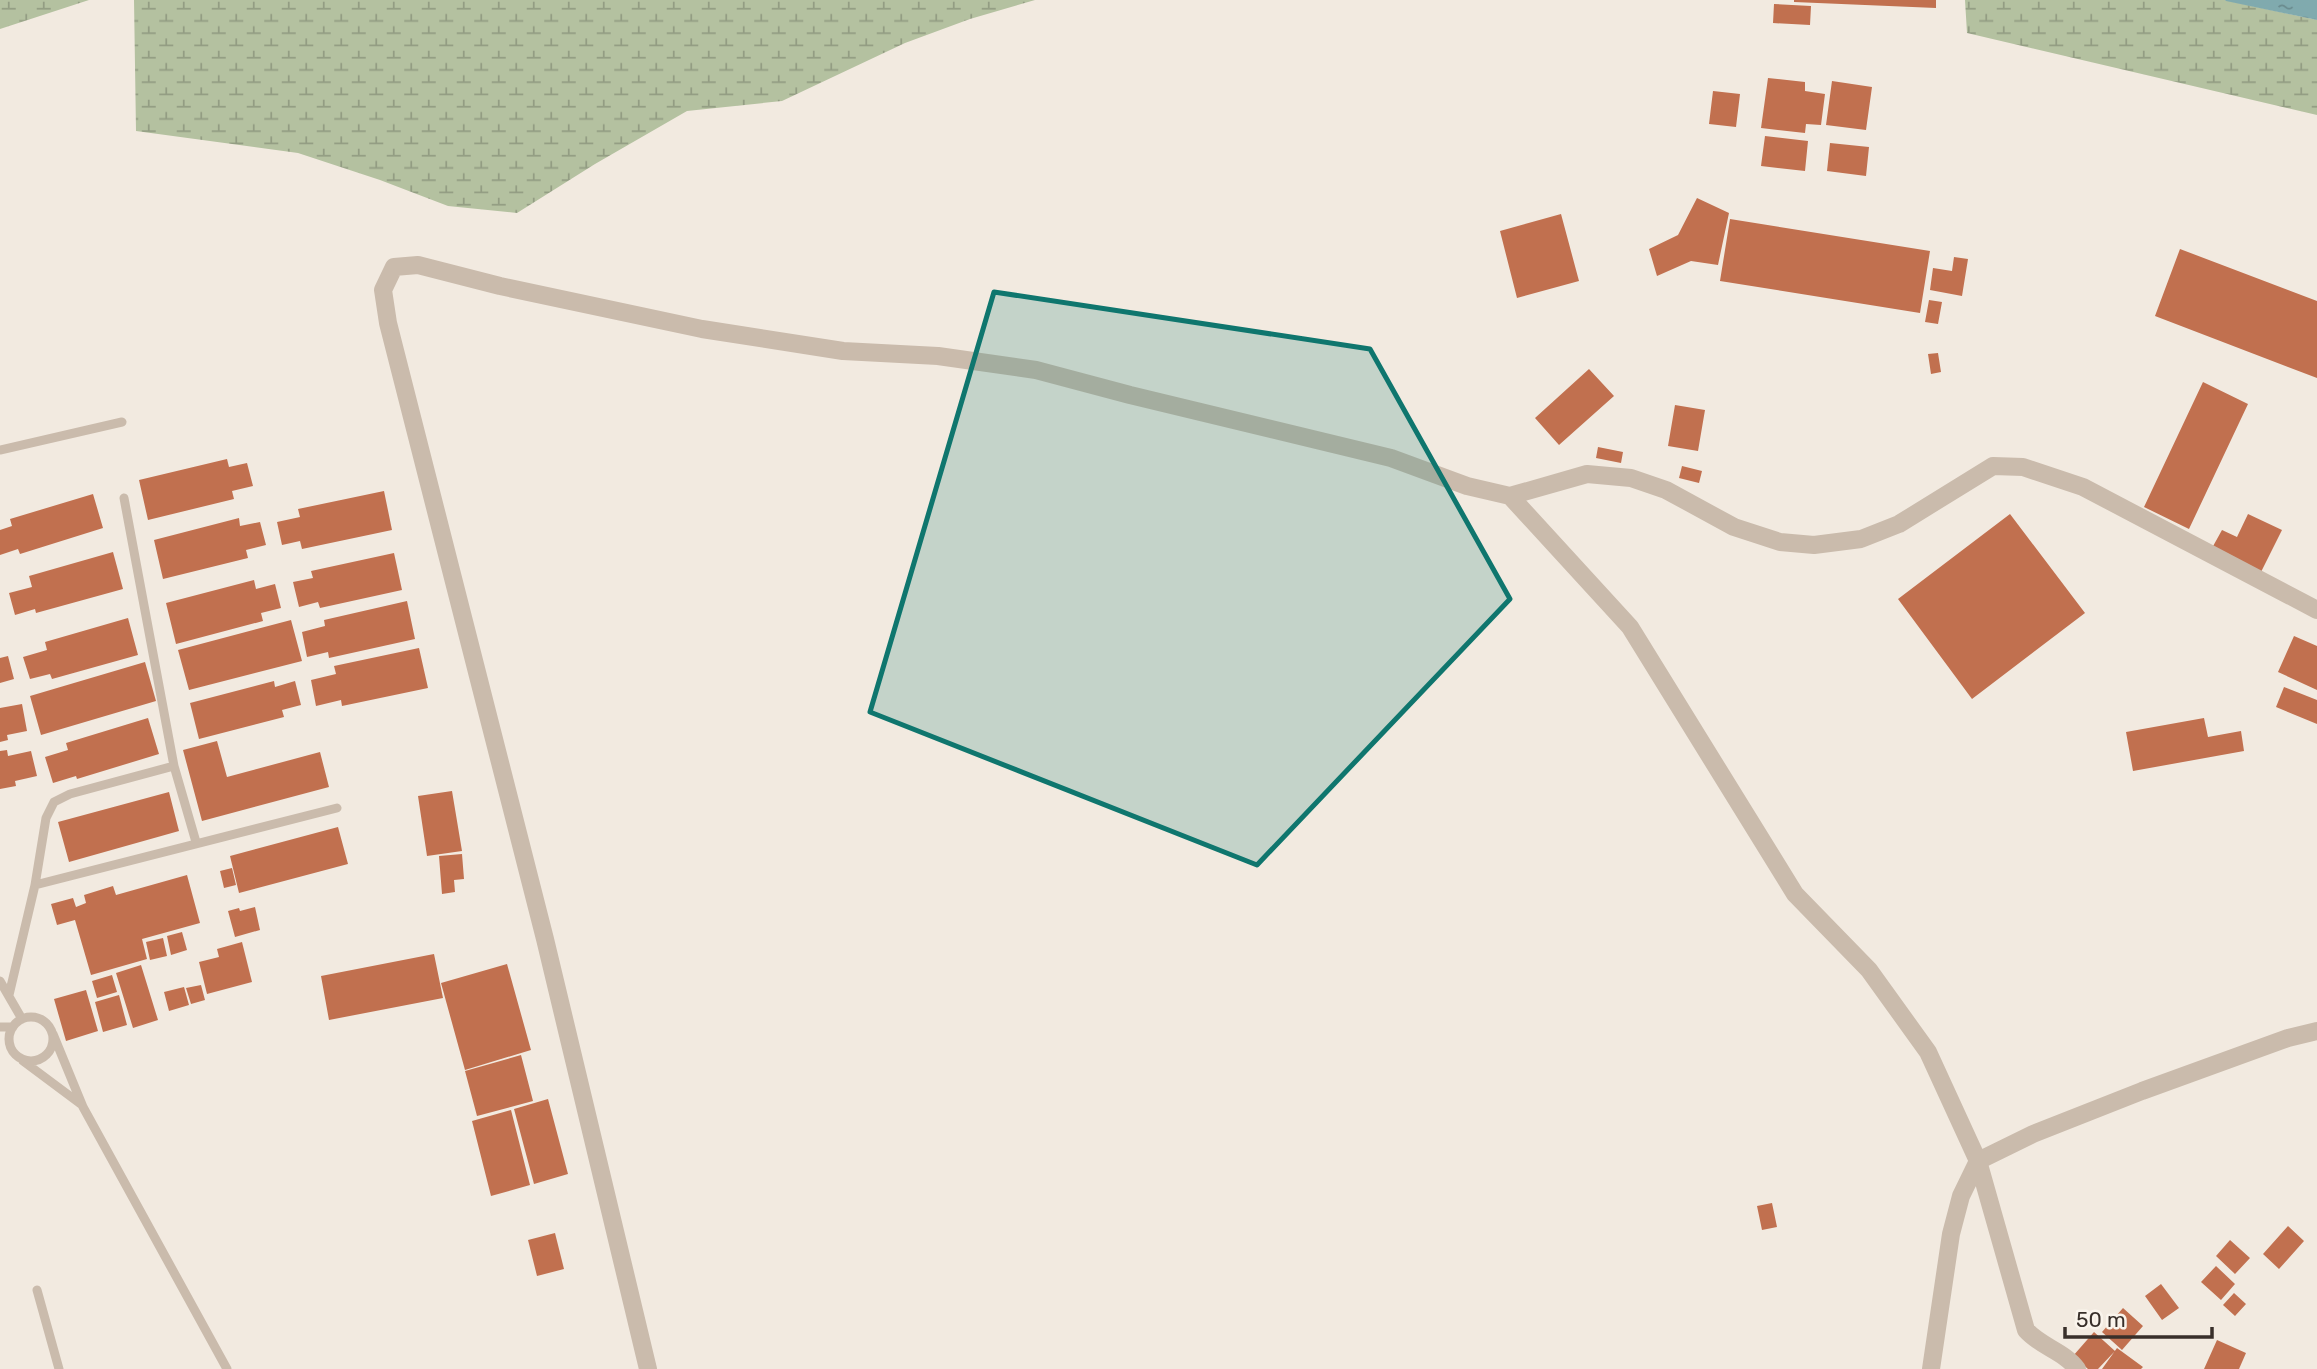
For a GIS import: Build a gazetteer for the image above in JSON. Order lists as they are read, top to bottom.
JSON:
{
  "scale_bar": "50 m"
}
